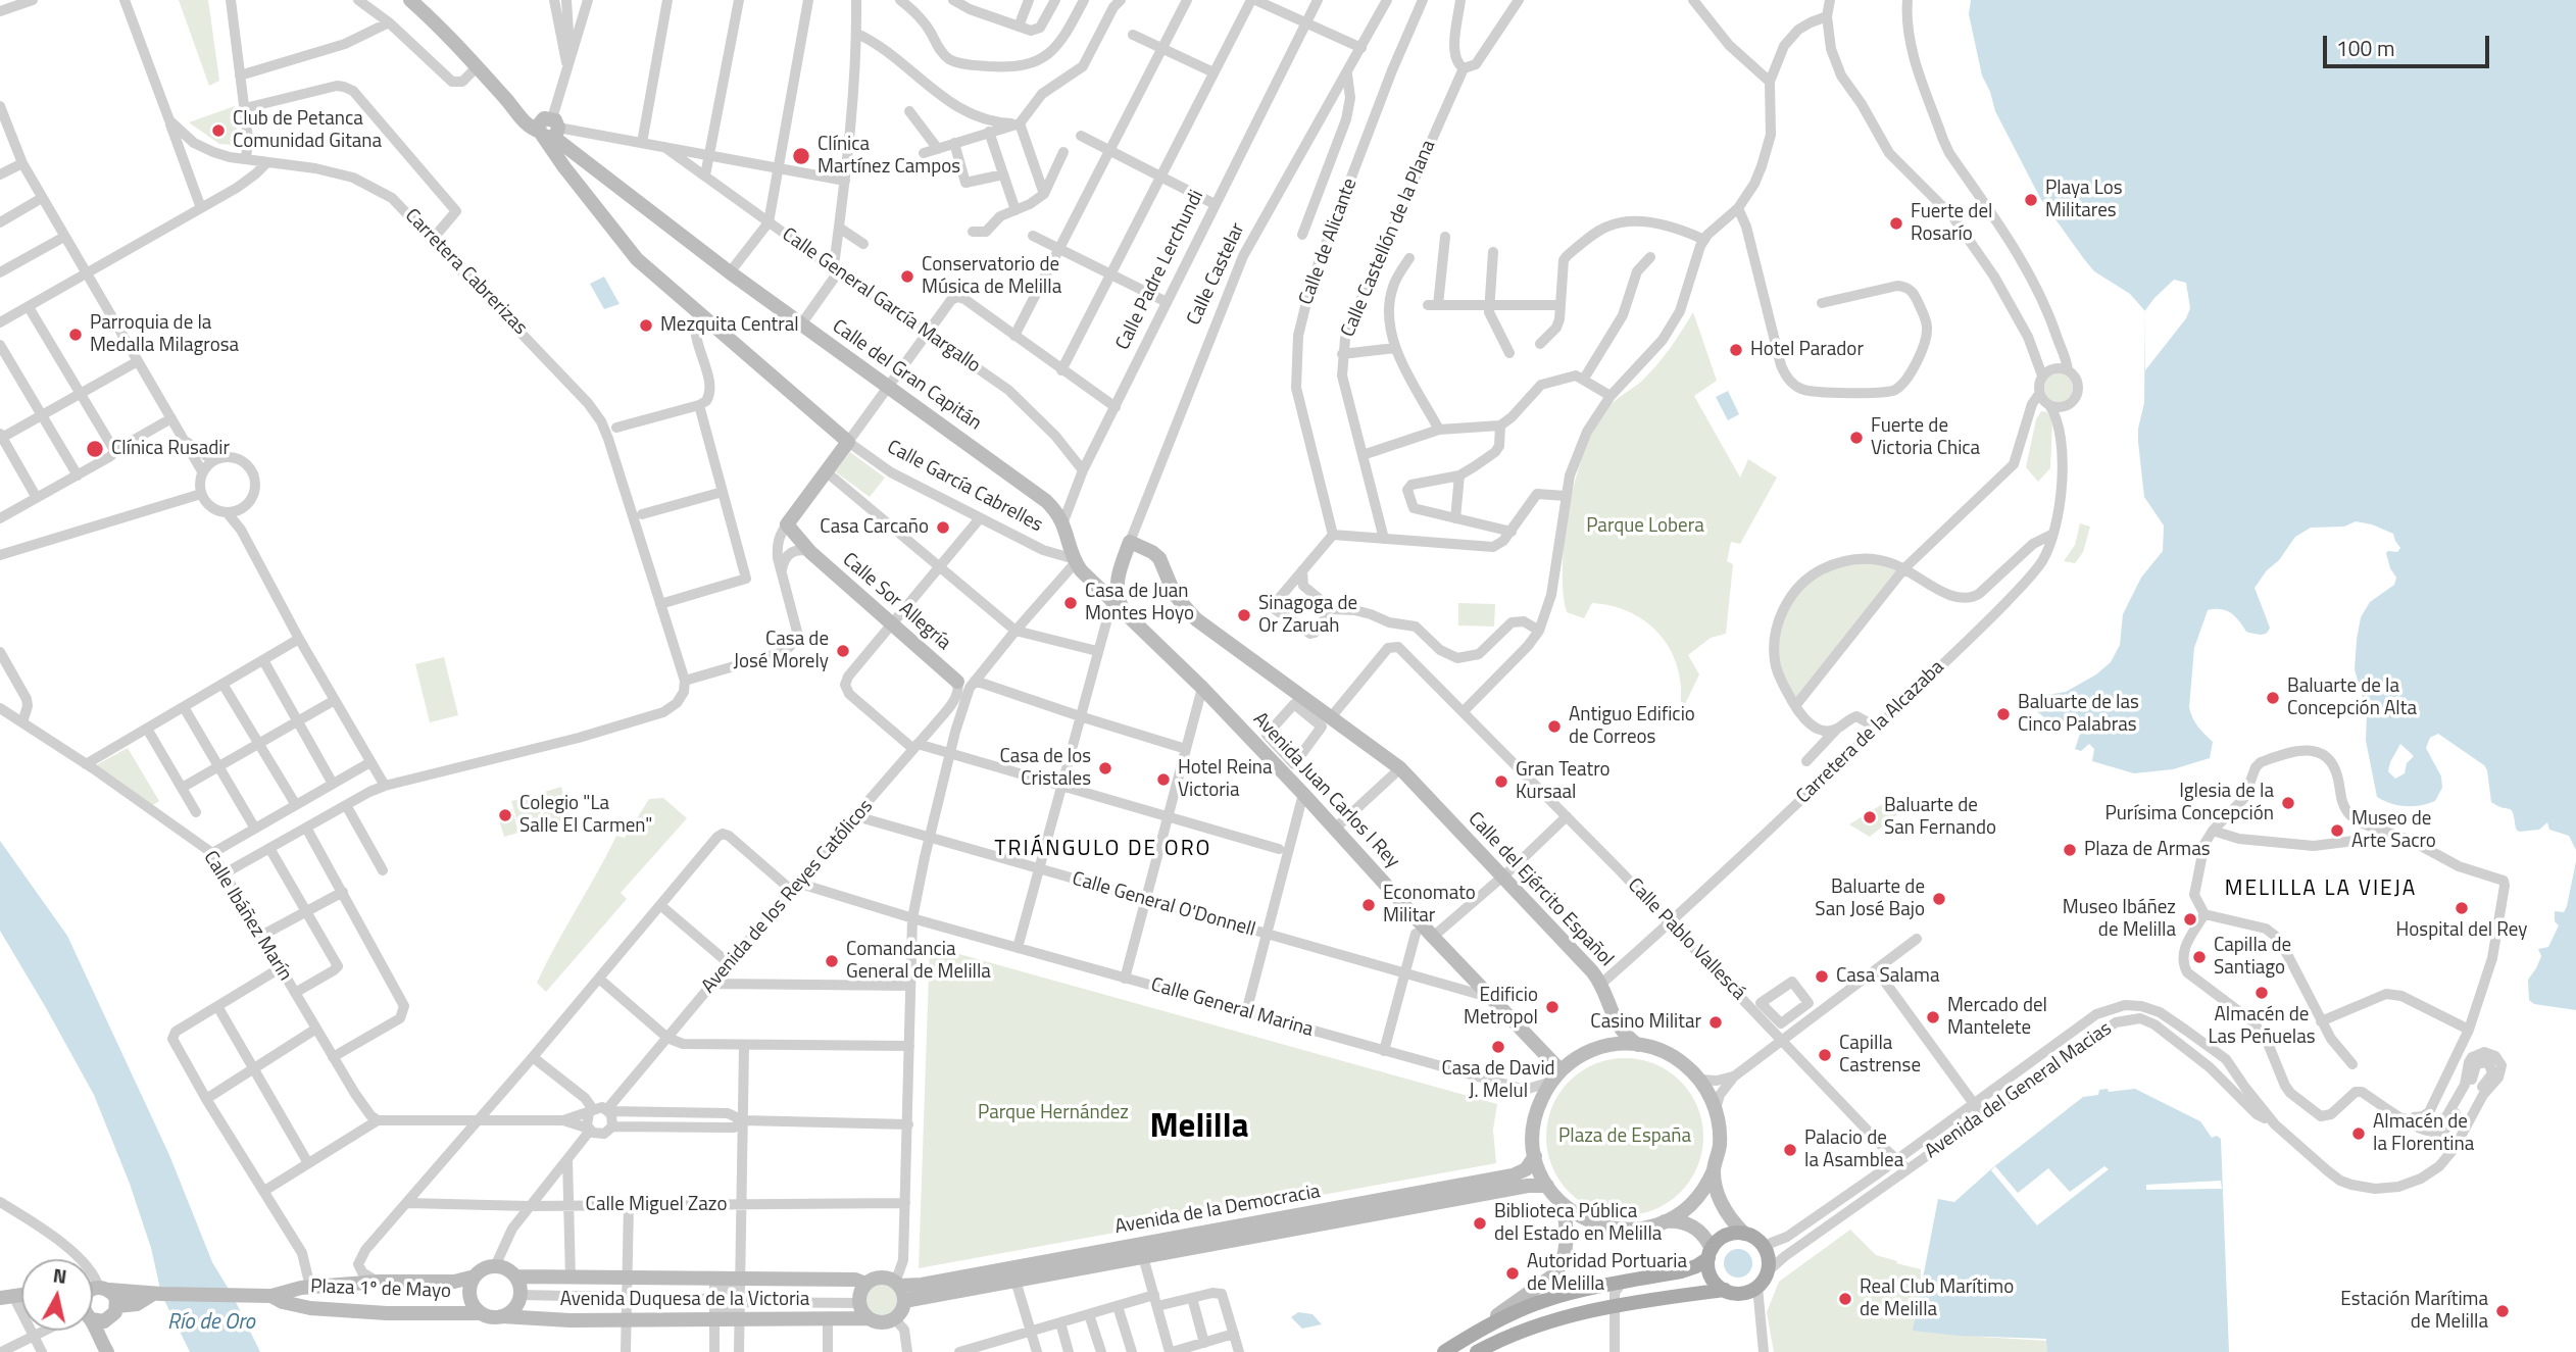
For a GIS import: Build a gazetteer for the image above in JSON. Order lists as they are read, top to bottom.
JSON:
{
  "streets": {
    "main road": [
      "Calle Castelar",
      "Calle del Gran Capitán",
      "Calle García Cabrelles",
      "Calle Sor Allegría",
      "Avenida Juan Carlos I Rey",
      "Calle del Ejército Español",
      "Avenida de la Democracia",
      "Plaza 1º de Mayo",
      "Avenida Duquesa de la Victoria"
    ],
    "street": [
      "Calle Castellón de la Plana",
      "Calle de Alicante",
      "Calle Padre Lerchundi",
      "Carretera Cabrerizas",
      "Calle General García Margallo",
      "Carretera de la Alcazaba",
      "Avenida de los Reyes Católicos",
      "Calle General O'Donnell",
      "Calle Ibáñez Marín",
      "Calle Pablo Vallescá",
      "Calle General Marina",
      "Avenida del General Macias",
      "Calle Miguel Zazo"
    ]
  },
  "crossings": [
    ["Calle Padre Lerchundi", "Calle General García Margallo"],
    ["Calle Padre Lerchundi", "Calle del Gran Capitán"],
    ["Calle Castelar", "Calle del Ejército Español"],
    ["Calle del Gran Capitán", "Calle García Cabrelles"],
    ["Calle García Cabrelles", "Avenida Juan Carlos I Rey"],
    ["Calle Sor Allegría", "Avenida de los Reyes Católicos"],
    ["Carretera de la Alcazaba", "Calle del Ejército Español"],
    ["Carretera de la Alcazaba", "Calle Pablo Vallescá"],
    ["Avenida Juan Carlos I Rey", "Calle del Ejército Español"],
    ["Avenida Juan Carlos I Rey", "Calle General O'Donnell"],
    ["Avenida Juan Carlos I Rey", "Calle General Marina"],
    ["Avenida Juan Carlos I Rey", "Avenida de la Democracia"],
    ["Calle del Ejército Español", "Calle Pablo Vallescá"],
    ["Calle del Ejército Español", "Calle General Marina"],
    ["Calle del Ejército Español", "Avenida de la Democracia"],
    ["Avenida de los Reyes Católicos", "Calle General O'Donnell"],
    ["Avenida de los Reyes Católicos", "Calle General Marina"],
    ["Calle Pablo Vallescá", "Avenida del General Macias"],
    ["Calle General Marina", "Avenida de la Democracia"],
    ["Avenida de la Democracia", "Avenida Duquesa de la Victoria"],
    ["Plaza 1º de Mayo", "Avenida Duquesa de la Victoria"]
  ],
  "districts": ["TRIÁNGULO DE ORO", "MELILLA LA VIEJA", "Melilla"],
  "water": ["Río de Oro"],
  "parks": ["Parque Lobera", "Parque Hernández", "Plaza de España"],
  "places": [
    "Club de Petanca Comunidad Gitana",
    "Clínica Martínez Campos",
    "Playa Los Militares",
    "Fuerte del Rosarío",
    "Conservatorio de Música de Melilla",
    "Mezquita Central",
    "Parroquia de la Medalla Milagrosa",
    "Hotel Parador",
    "Fuerte de Victoria Chica",
    "Clínica Rusadir",
    "Casa Carcaño",
    "Casa de Juan Montes Hoyo",
    "Sinagoga de Or Zaruah",
    "Casa de José Morely",
    "Baluarte de la Concepción Alta",
    "Baluarte de las Cinco Palabras",
    "Antiguo Edificio de Correos",
    "Casa de los Cristales",
    "Hotel Reina Victoria",
    "Gran Teatro Kursaal",
    "Iglesia de la Purísima Concepción",
    "Colegio \"La Salle El Carmen\"",
    "Baluarte de San Fernando",
    "Museo de Arte Sacro",
    "Plaza de Armas",
    "Baluarte de San José Bajo",
    "Economato Militar",
    "Hospital del Rey",
    "Museo Ibáñez de Melilla",
    "Capilla de Santiago",
    "Comandancia General de Melilla",
    "Casa Salama",
    "Almacén de Las Peñuelas",
    "Edificio Metropol",
    "Mercado del Mantelete",
    "Casino Militar",
    "Casa de David J. Melul",
    "Capilla Castrense",
    "Almacén de la Florentina",
    "Palacio de la Asamblea",
    "Biblioteca Pública del Estado en Melilla",
    "Autoridad Portuaria de Melilla",
    "Real Club Marítimo de Melilla",
    "Estación Marítima de Melilla"
  ],
  "scale_bar": "100 m",
  "north": "top"
}
